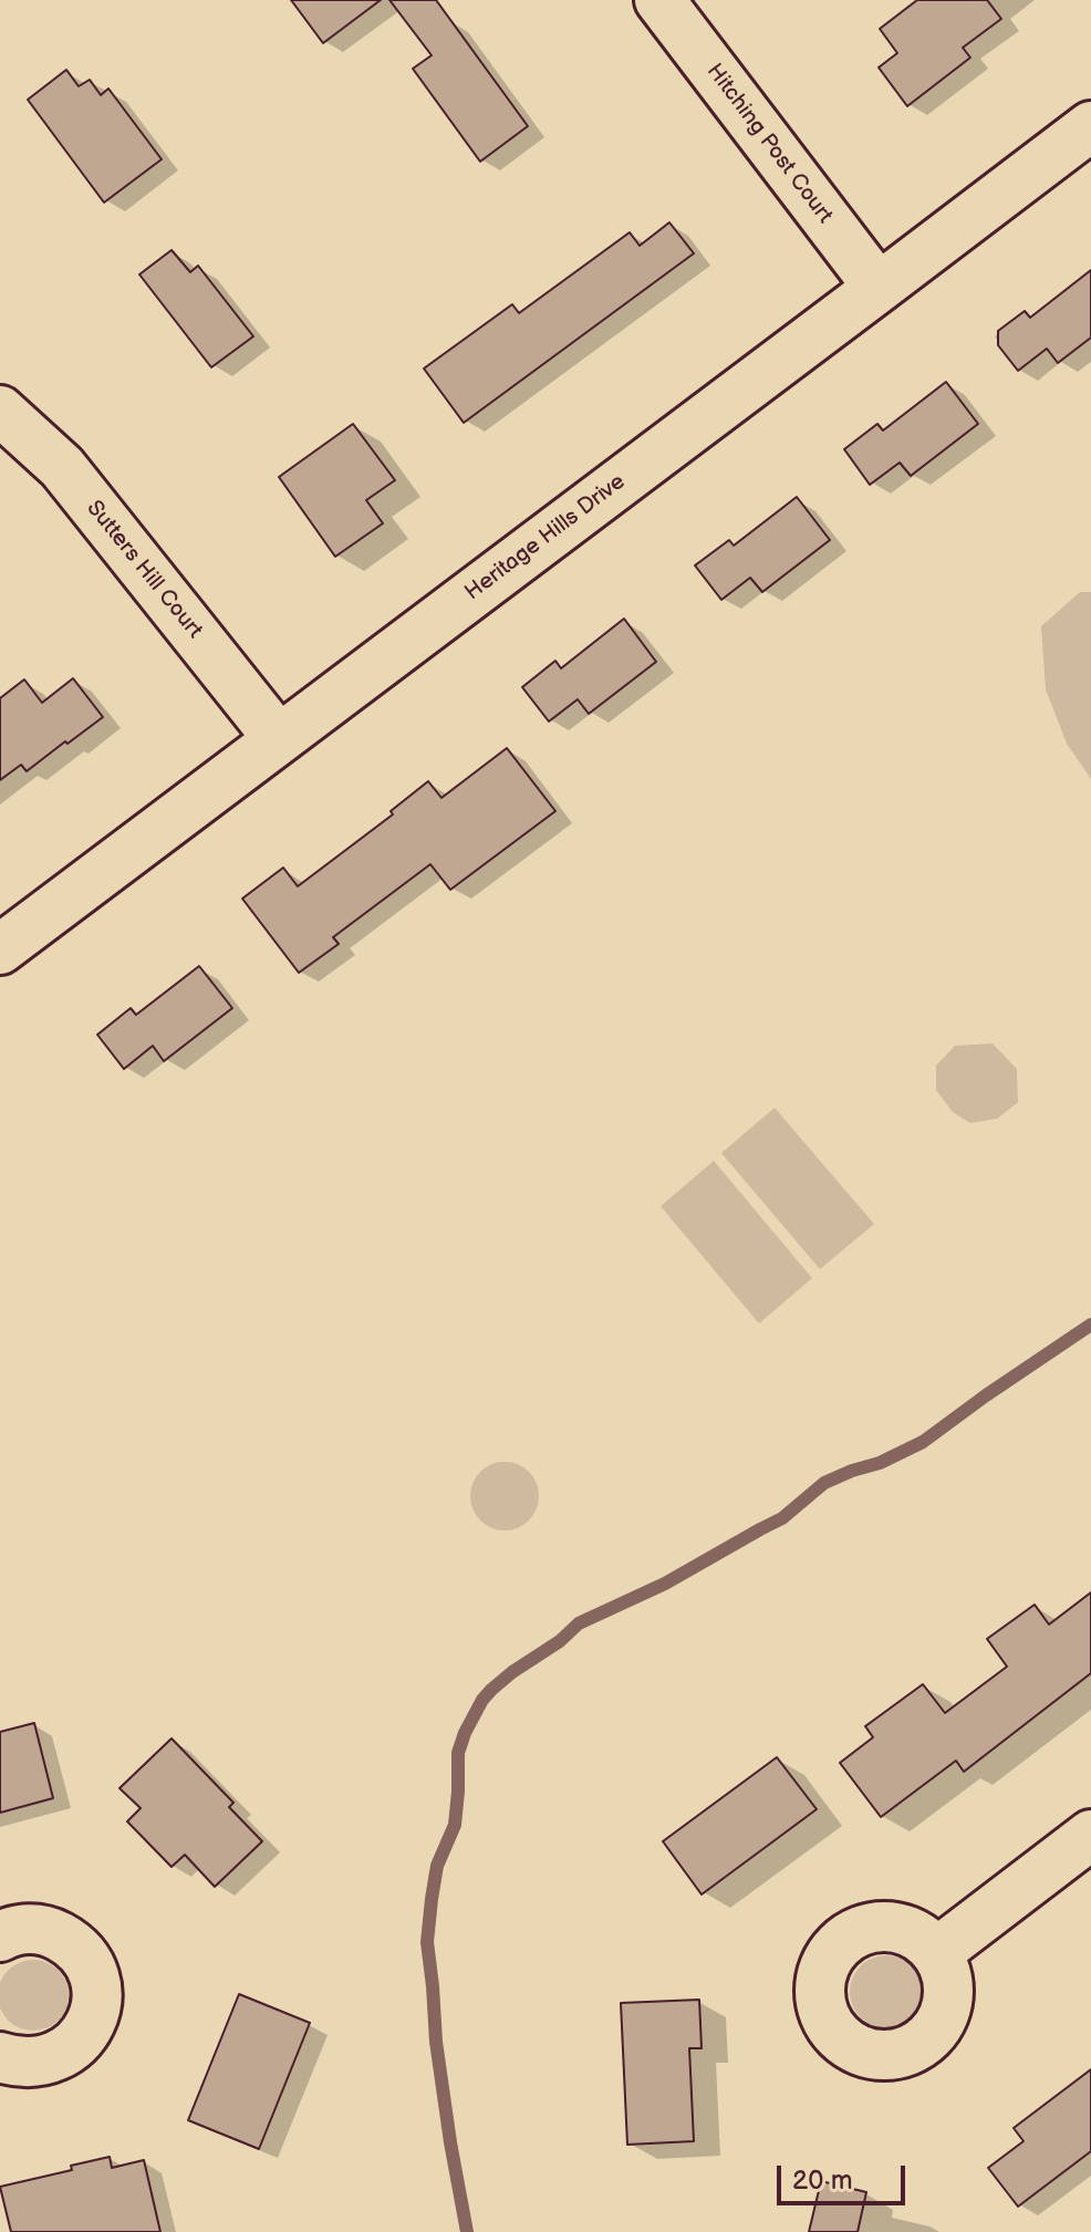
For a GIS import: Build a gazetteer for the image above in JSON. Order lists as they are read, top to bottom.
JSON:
{
  "streets": {
    "street": ["Hitching Post Court", "Heritage Hills Drive", "Sutters Hill Court"]
  },
  "crossings": [
    ["Hitching Post Court", "Heritage Hills Drive"],
    ["Heritage Hills Drive", "Sutters Hill Court"]
  ],
  "scale_bar": "20 m"
}
